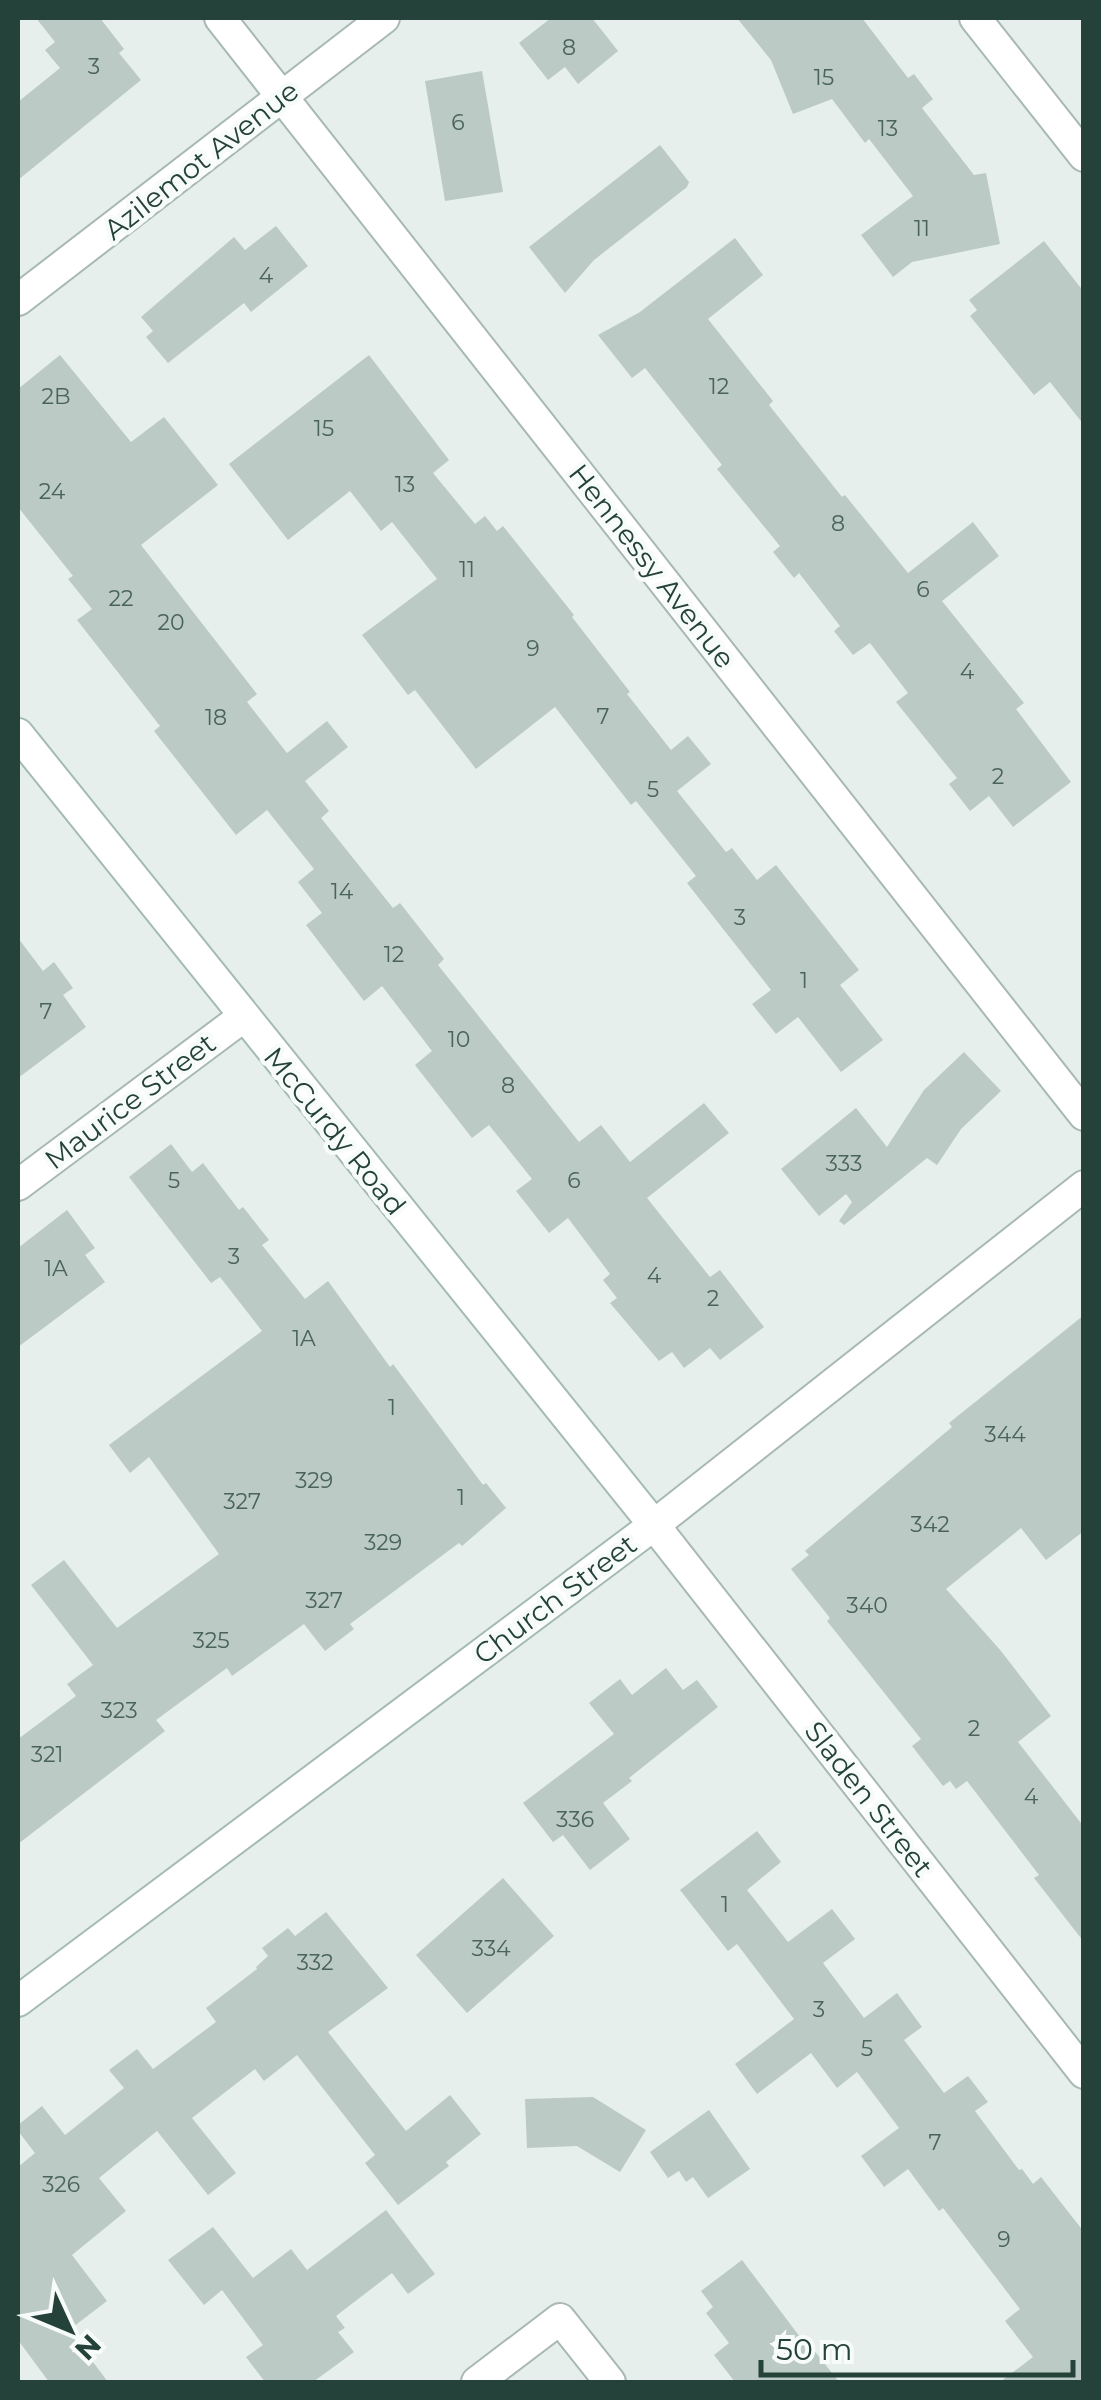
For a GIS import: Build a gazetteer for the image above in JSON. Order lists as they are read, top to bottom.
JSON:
{
  "streets": {
    "street": [
      "Azilemot Avenue",
      "Hennessy Avenue",
      "Maurice Street",
      "McCurdy Road",
      "Church Street",
      "Sladen Street"
    ]
  },
  "crossings": [
    ["Azilemot Avenue", "Hennessy Avenue"],
    ["Maurice Street", "McCurdy Road"],
    ["McCurdy Road", "Church Street"],
    ["McCurdy Road", "Sladen Street"],
    ["Church Street", "Sladen Street"]
  ],
  "house_numbers": [
    "8",
    "3",
    "15",
    "6",
    "13",
    "11",
    "4",
    "12",
    "2B",
    "15",
    "13",
    "24",
    "8",
    "11",
    "6",
    "22",
    "20",
    "9",
    "4",
    "7",
    "18",
    "2",
    "5",
    "14",
    "3",
    "12",
    "1",
    "7",
    "10",
    "8",
    "333",
    "5",
    "6",
    "3",
    "1A",
    "4",
    "2",
    "1A",
    "1",
    "344",
    "329",
    "1",
    "327",
    "342",
    "329",
    "327",
    "340",
    "325",
    "323",
    "2",
    "321",
    "4",
    "336",
    "1",
    "334",
    "332",
    "3",
    "5",
    "7",
    "326",
    "9"
  ],
  "scale_bar": "50 m",
  "north": "bottom right"
}
